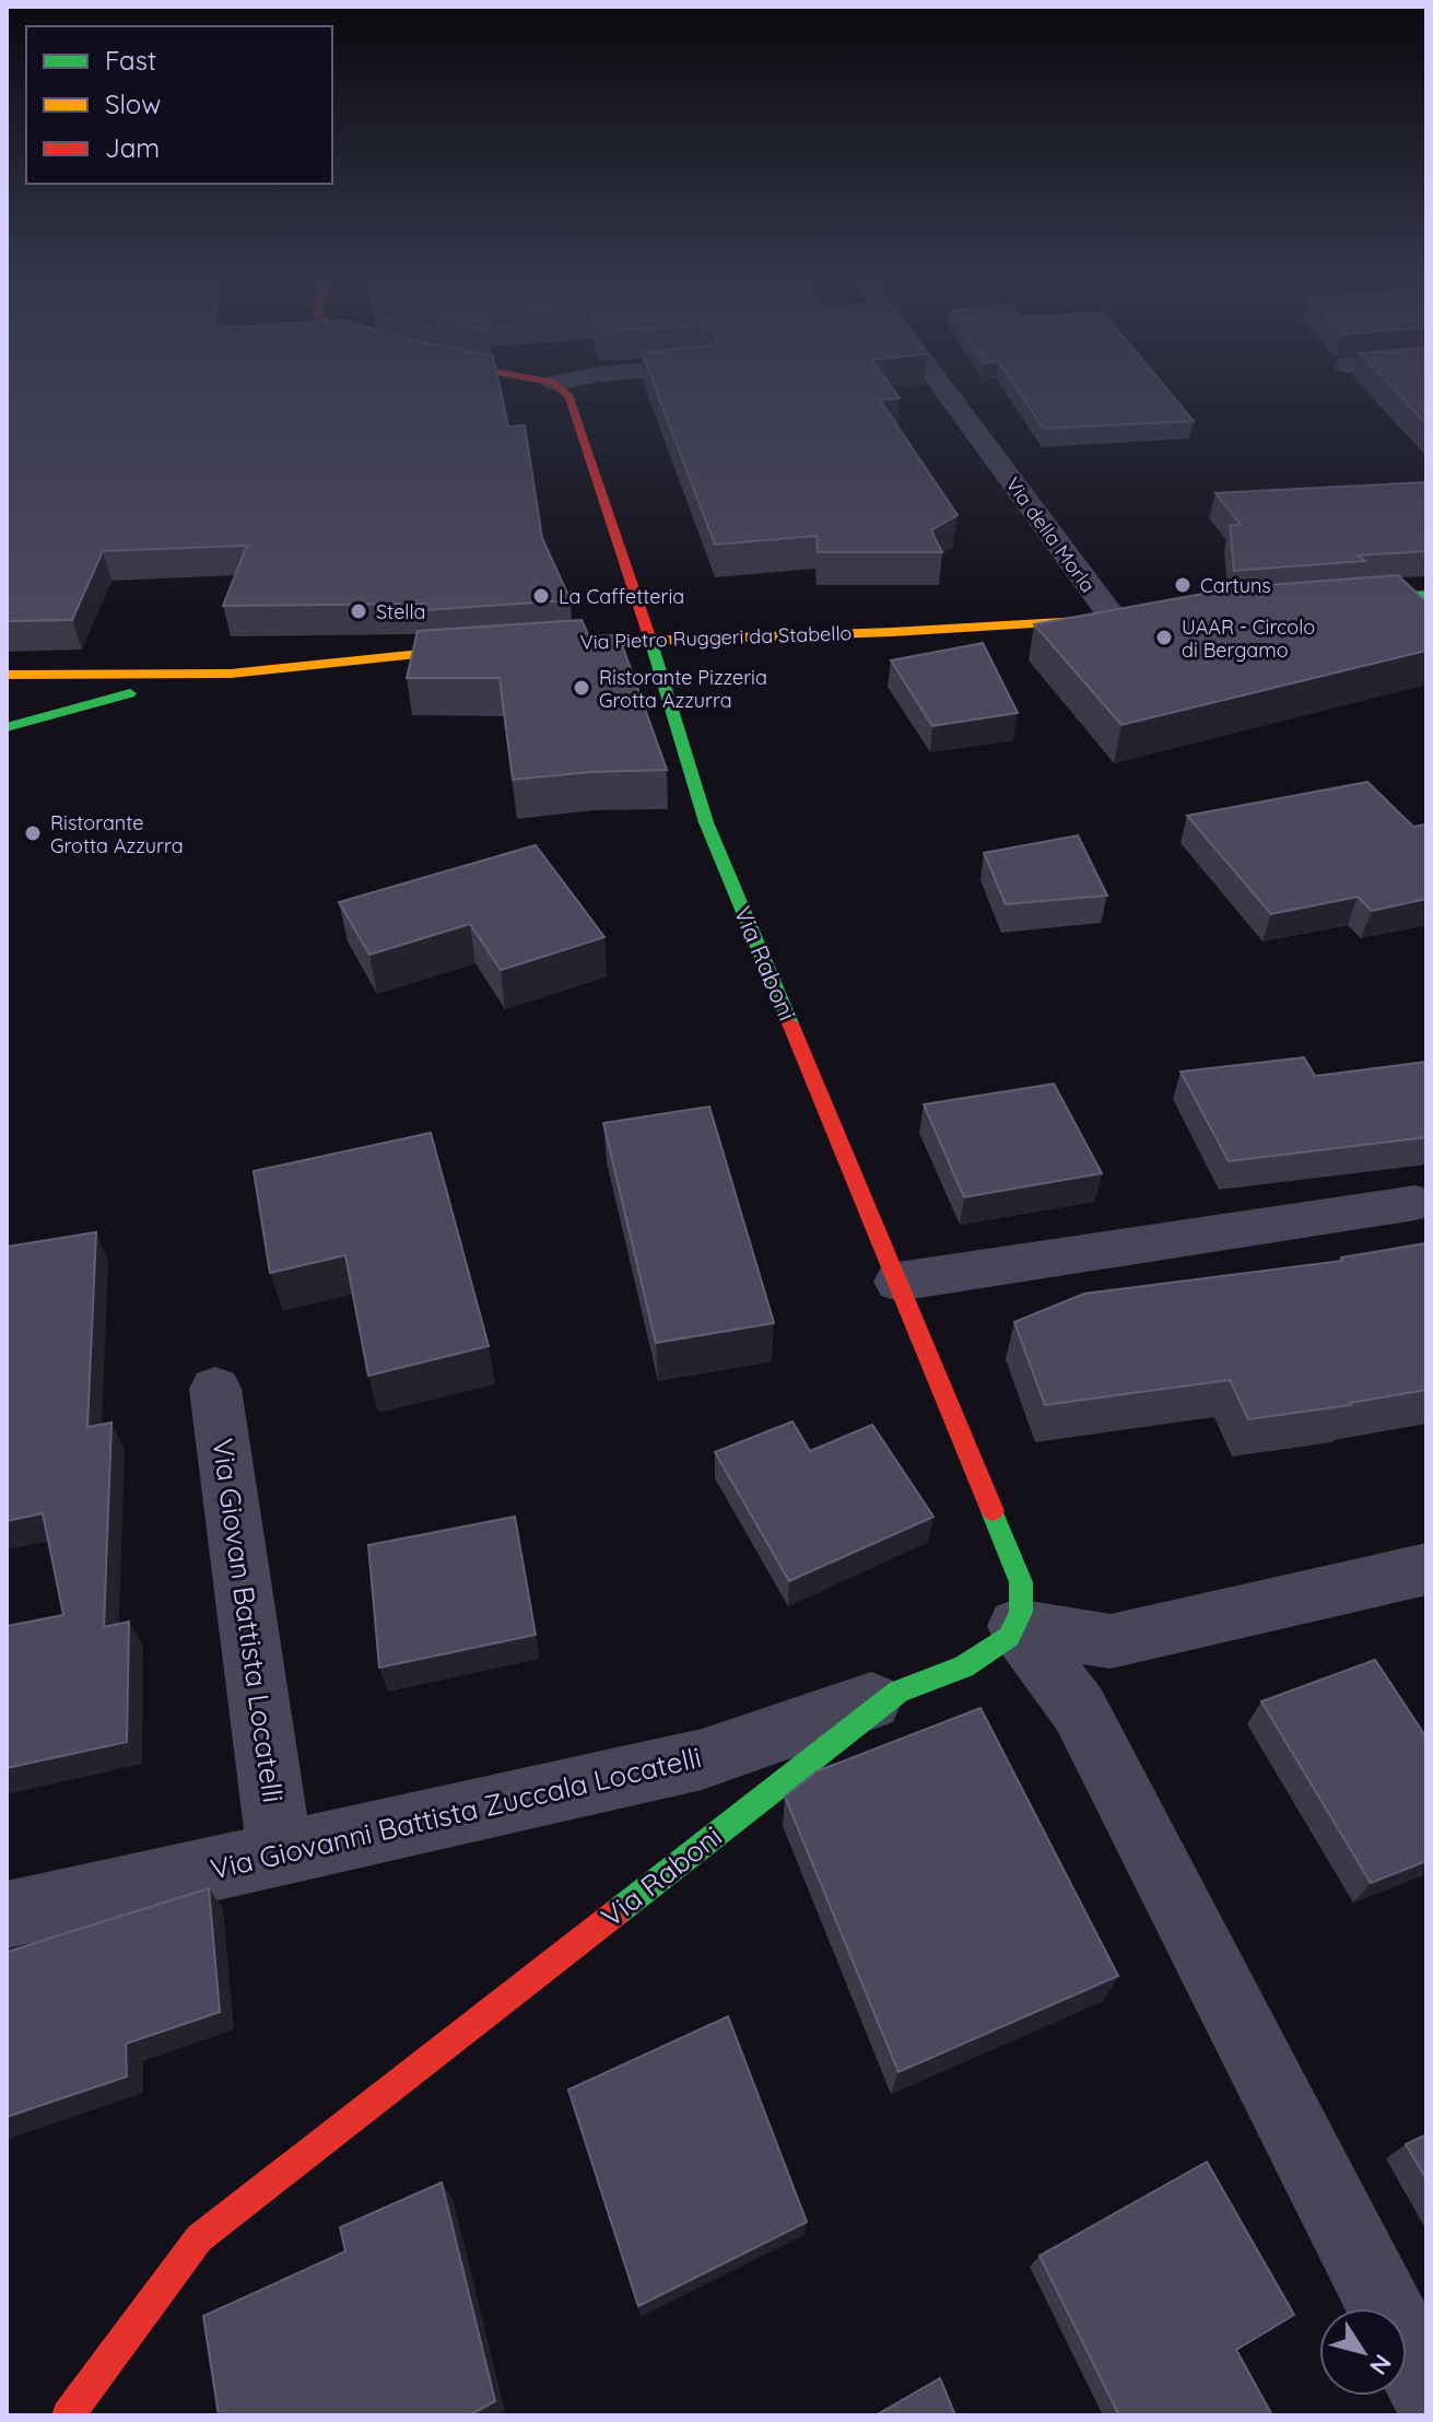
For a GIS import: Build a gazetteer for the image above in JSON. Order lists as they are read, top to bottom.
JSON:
{
  "streets": {
    "street": [
      "Via della Morla",
      "Via Pietro Ruggeri da Stabello",
      "Via Raboni",
      "Via Giovan Battista Locatelli",
      "Via Giovanni Battista Zuccala Locatelli"
    ]
  },
  "crossings": [
    ["Via della Morla", "Via Pietro Ruggeri da Stabello"],
    ["Via Pietro Ruggeri da Stabello", "Via Raboni"],
    ["Via Raboni", "Via Giovanni Battista Zuccala Locatelli"],
    ["Via Giovan Battista Locatelli", "Via Giovanni Battista Zuccala Locatelli"]
  ],
  "places": [
    "Cartuns",
    "La Caffetteria",
    "Stella",
    "UAAR - Circolo di Bergamo",
    "Ristorante Pizzeria Grotta Azzurra",
    "Ristorante Grotta Azzurra"
  ],
  "legend": ["Fast", "Slow", "Jam"],
  "north": "bottom right"
}
